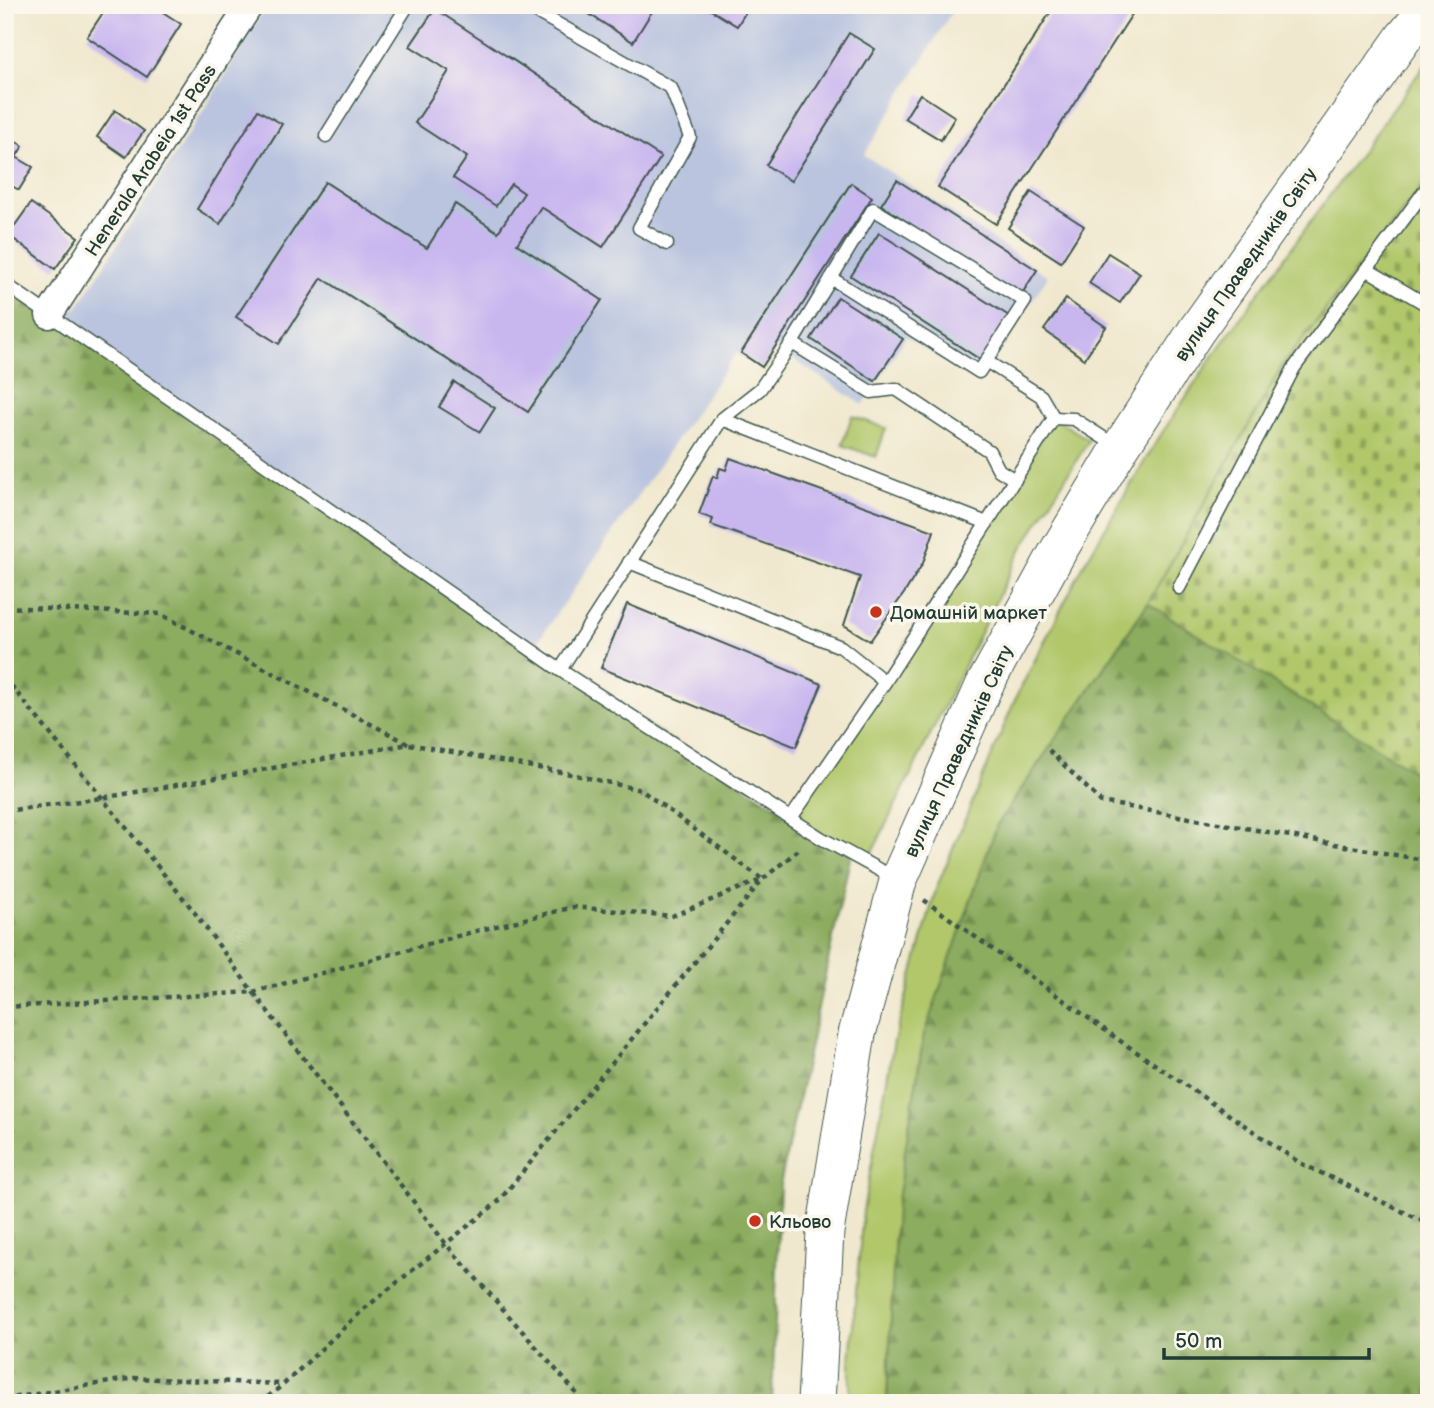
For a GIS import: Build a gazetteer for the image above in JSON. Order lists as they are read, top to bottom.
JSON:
{
  "streets": {
    "main road": ["вулиця Праведників Світу"],
    "street": ["Henerala Arabeia 1st Pass"]
  },
  "places": ["Домашній маркет", "Кльово"],
  "scale_bar": "50 m"
}
